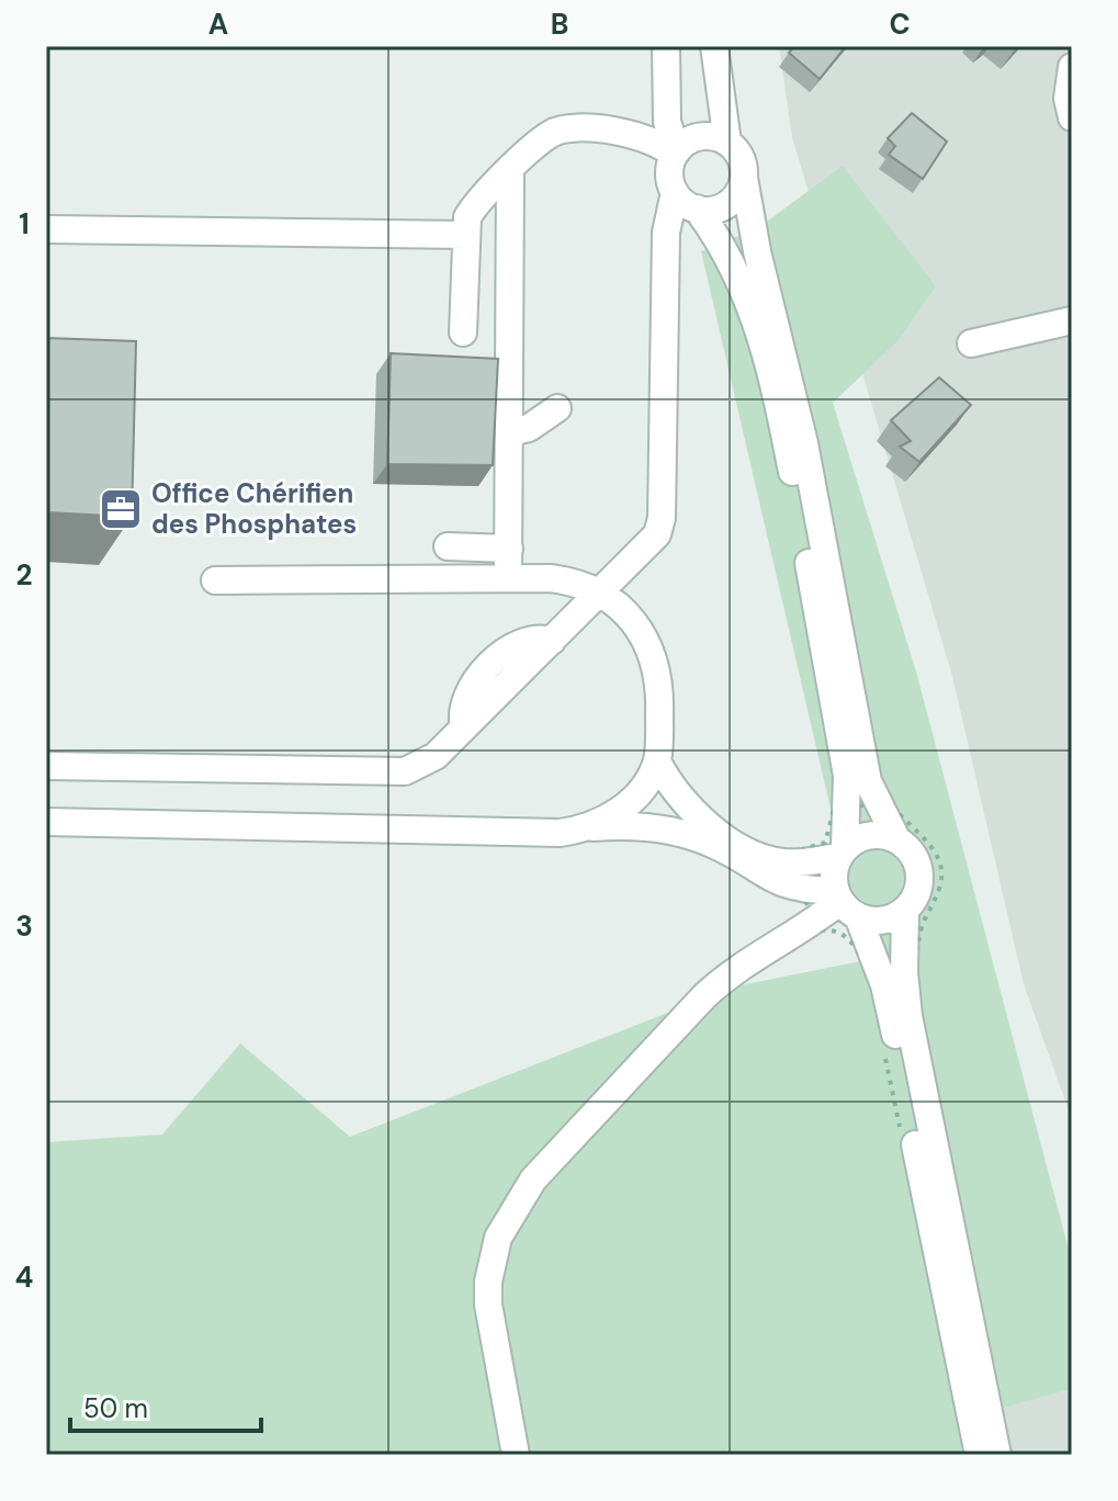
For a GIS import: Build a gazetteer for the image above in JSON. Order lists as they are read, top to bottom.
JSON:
{
  "places": {
    "office": ["Office Chérifien des Phosphates"]
  },
  "scale_bar": "50 m",
  "grid": {
    "columns": ["A", "B", "C"],
    "rows": [
      "1",
      "2",
      "3",
      "4"
    ]
  }
}
